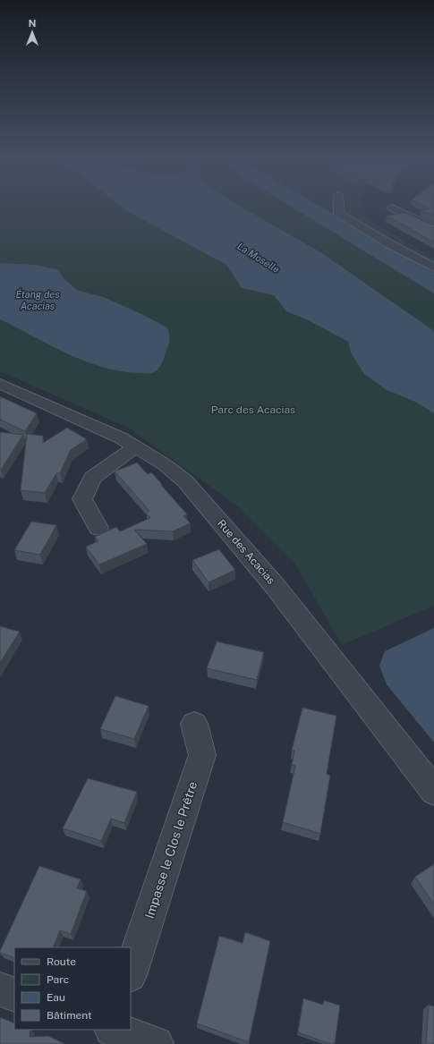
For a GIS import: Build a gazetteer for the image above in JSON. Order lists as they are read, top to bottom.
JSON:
{
  "streets": {
    "street": ["Rue des Acacias", "Impasse le Clos le Prêtre"]
  },
  "water": ["La Moselle", "Étang des Acacias"],
  "parks": ["Parc des Acacias"],
  "legend": [
    "Route",
    "Parc",
    "Eau",
    "Bâtiment"
  ],
  "north": "top"
}
